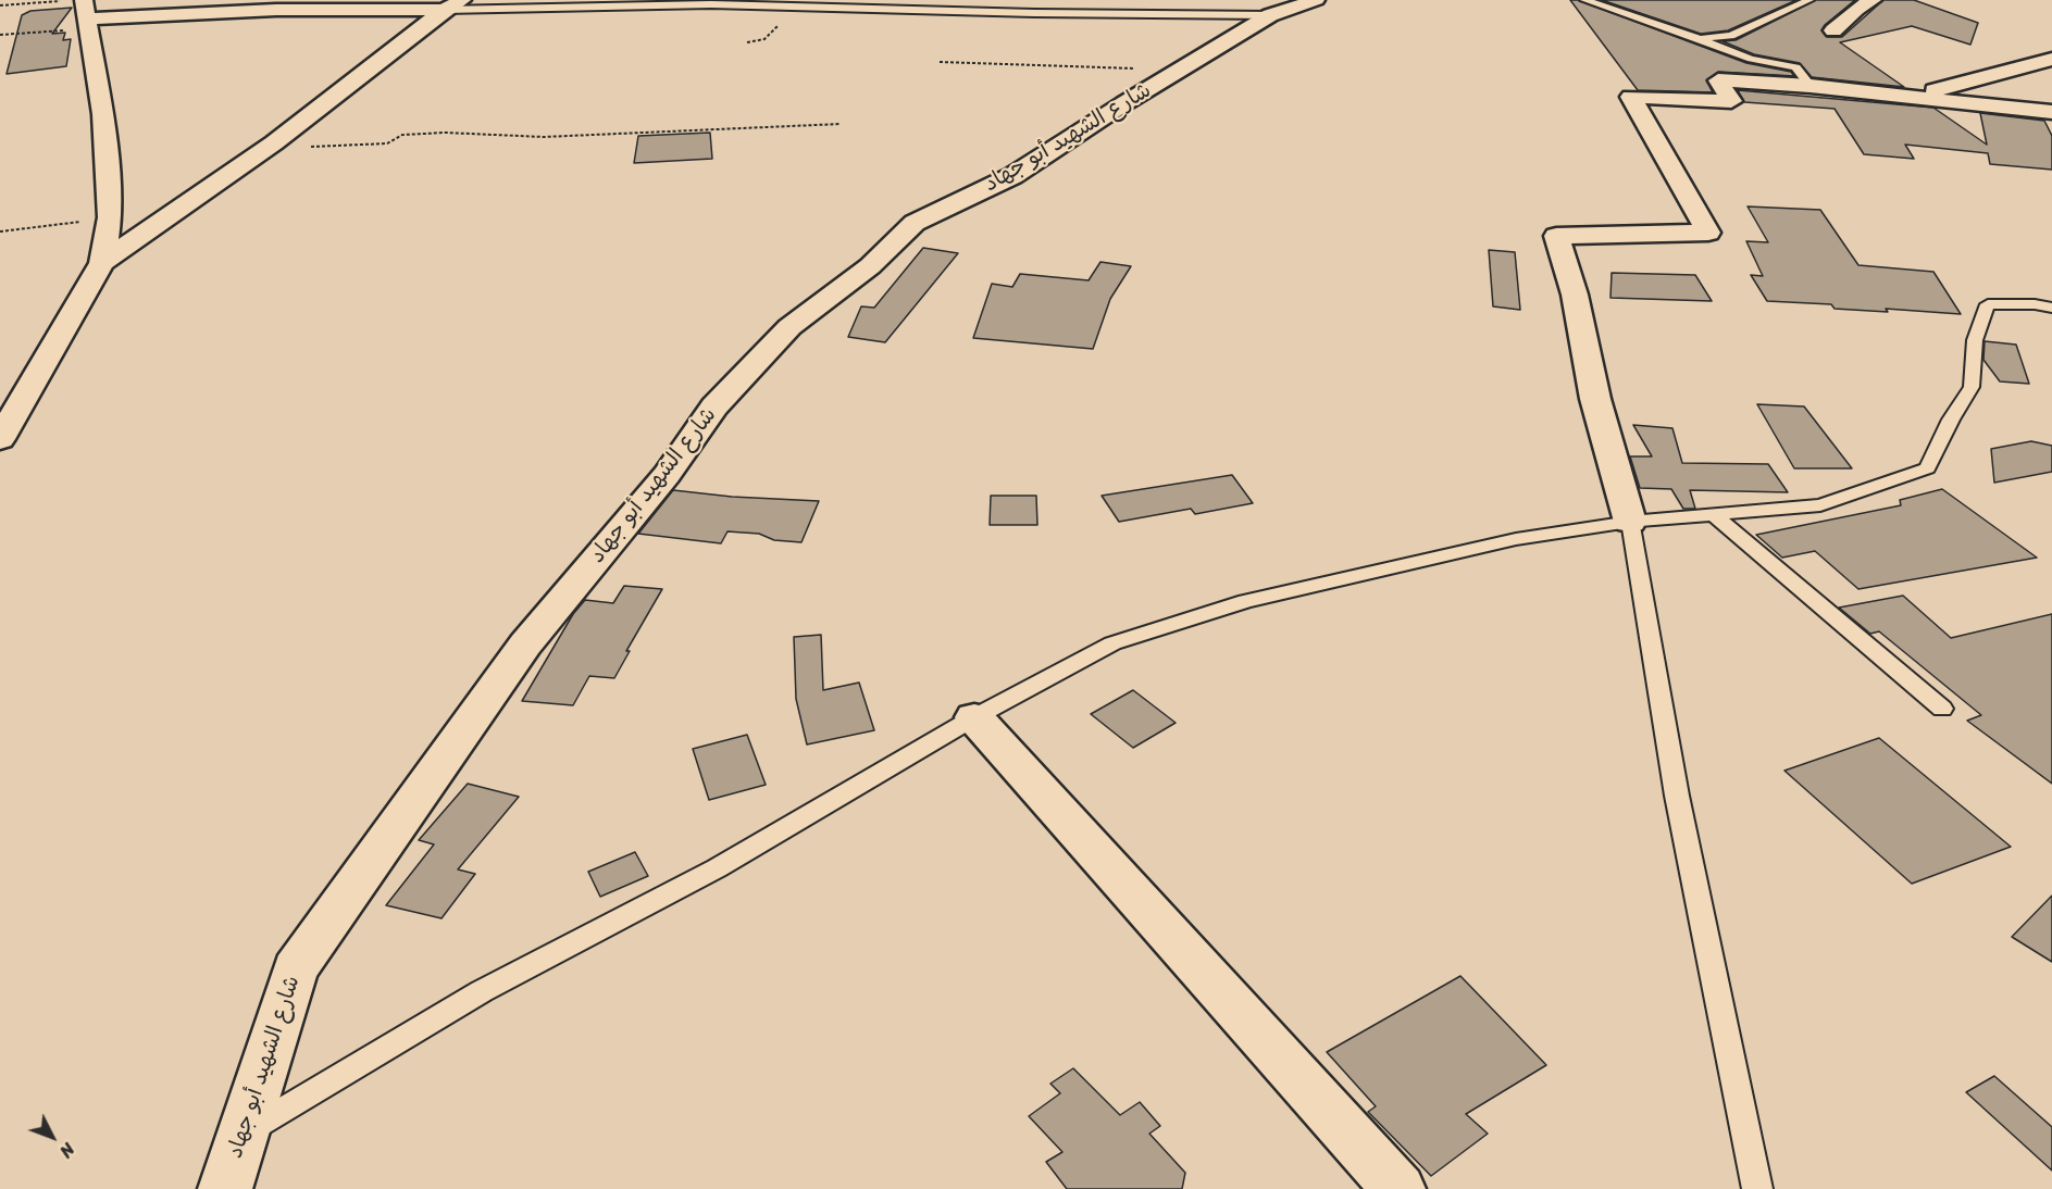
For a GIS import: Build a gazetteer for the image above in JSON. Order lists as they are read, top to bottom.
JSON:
{
  "streets": {
    "street": ["شارع الشهيد أبو جهاد"]
  },
  "north": "bottom right"
}
